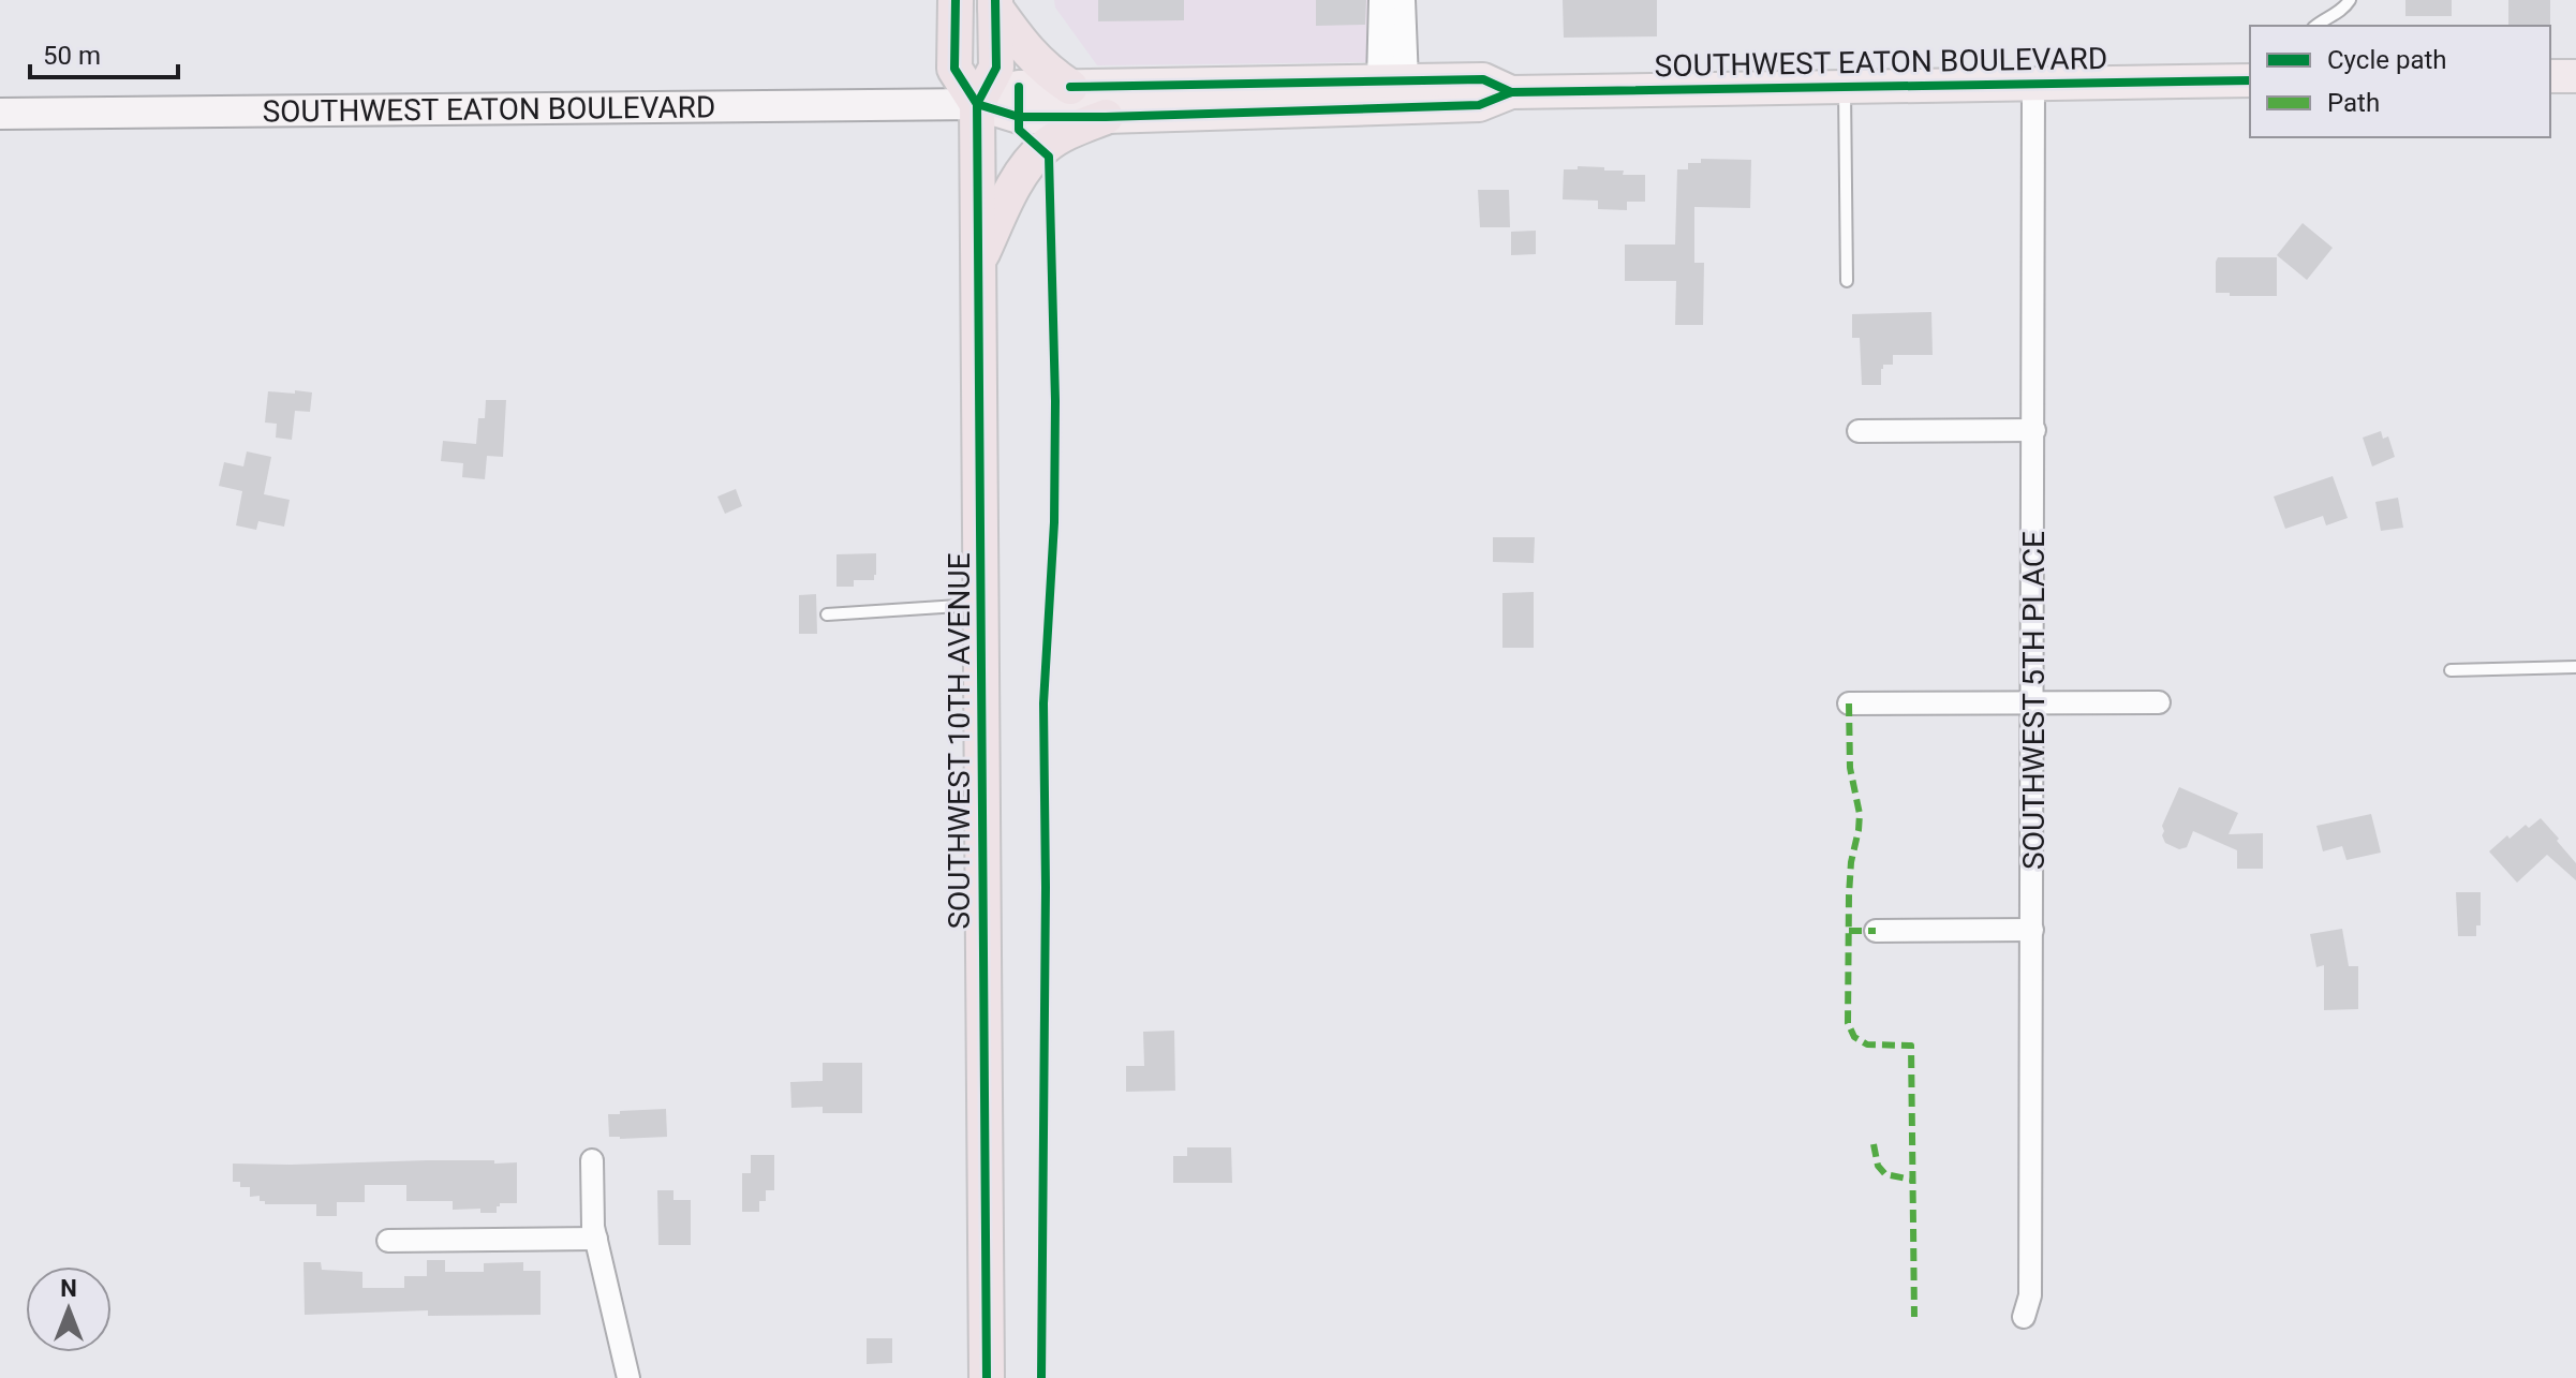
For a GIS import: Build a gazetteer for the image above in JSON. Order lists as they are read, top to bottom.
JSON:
{
  "streets": {
    "highway": ["SOUTHWEST 10TH AVENUE"],
    "main road": ["SOUTHWEST EATON BOULEVARD"],
    "street": ["SOUTHWEST 5TH PLACE"]
  },
  "crossings": [
    ["SOUTHWEST EATON BOULEVARD", "SOUTHWEST 5TH PLACE"],
    ["SOUTHWEST EATON BOULEVARD", "SOUTHWEST 10TH AVENUE"]
  ],
  "legend": ["Cycle path", "Path"],
  "scale_bar": "50 m",
  "north": "top"
}
